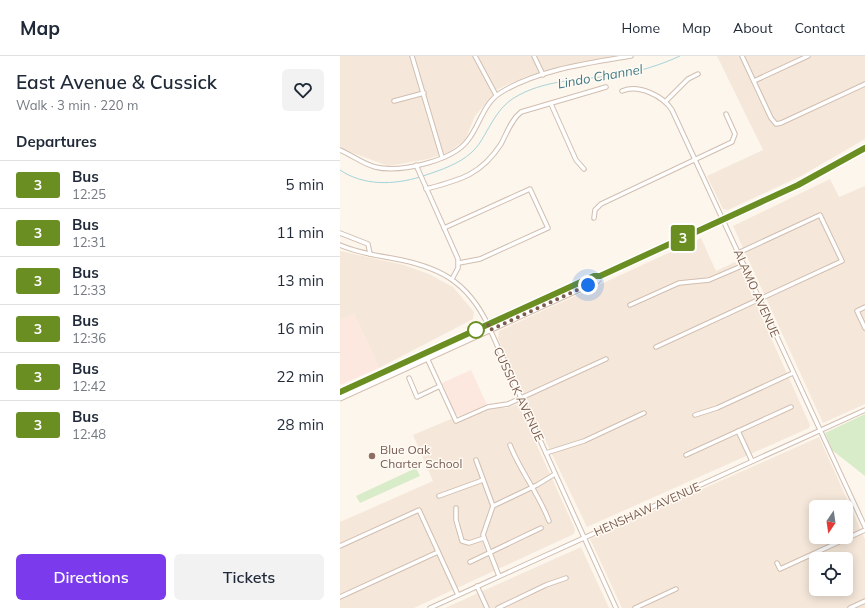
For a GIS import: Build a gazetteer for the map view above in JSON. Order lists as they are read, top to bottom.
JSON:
{
  "streets": {
    "street": ["ALAMO AVENUE", "CUSSICK AVENUE", "HENSHAW AVENUE"]
  },
  "crossings": [
    ["ALAMO AVENUE", "HENSHAW AVENUE"],
    ["CUSSICK AVENUE", "HENSHAW AVENUE"]
  ],
  "water": ["Lindo Channel"],
  "places": ["Blue Oak Charter School"],
  "lines": ["bus line 3"],
  "north": "bottom",
  "page": {
    "header": "Map",
    "nav": [
      "Home",
      "Map",
      "About",
      "Contact"
    ],
    "heading": [
      ["East Avenue & Cussick", "Walk · 3 min · 220 m"],
      "Departures"
    ],
    "on_map": "3",
    "list": [
      {
        "mark": "3",
        "name": "Bus",
        "note": "12:25",
        "value": "5 min"
      },
      {
        "mark": "3",
        "name": "Bus",
        "note": "12:31",
        "value": "11 min"
      },
      {
        "mark": "3",
        "name": "Bus",
        "note": "12:33",
        "value": "13 min"
      },
      {
        "mark": "3",
        "name": "Bus",
        "note": "12:36",
        "value": "16 min"
      },
      {
        "mark": "3",
        "name": "Bus",
        "note": "12:42",
        "value": "22 min"
      },
      {
        "mark": "3",
        "name": "Bus",
        "note": "12:48",
        "value": "28 min"
      }
    ],
    "buttons": ["Directions", "Tickets"]
  }
}
